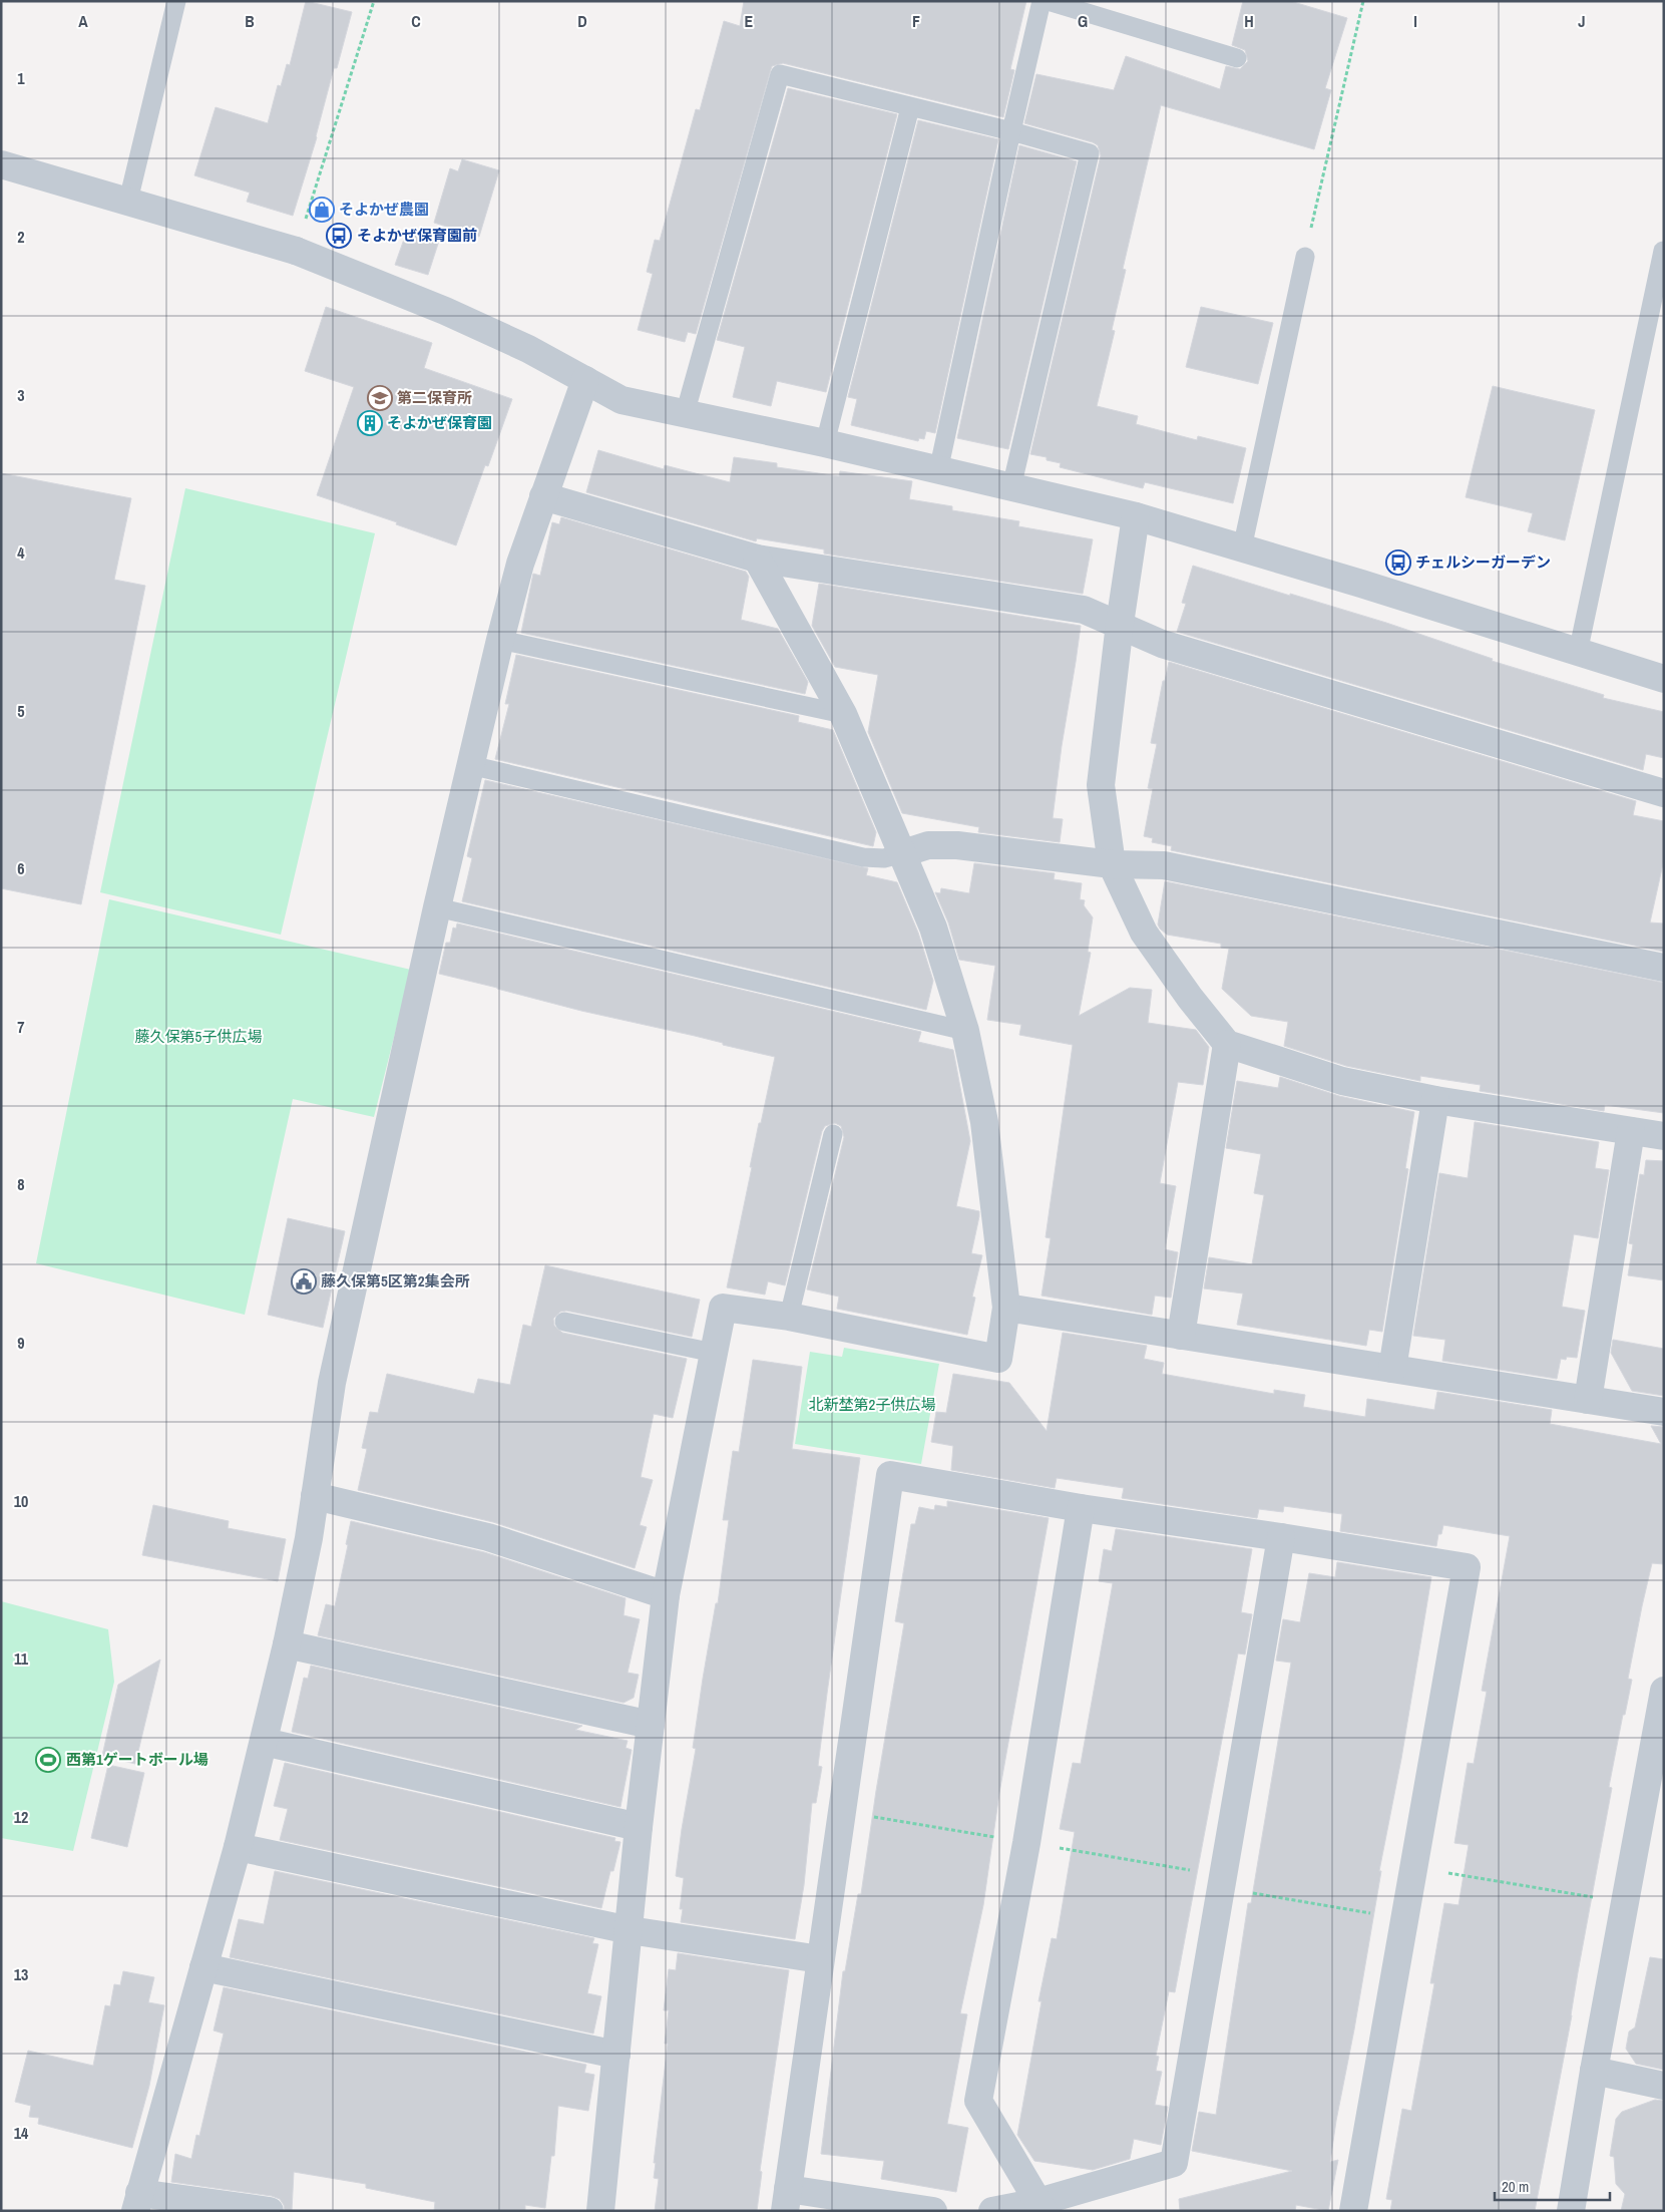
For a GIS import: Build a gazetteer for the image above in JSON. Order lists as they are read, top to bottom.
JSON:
{
  "parks": ["藤久保第5子供広場", "北新埜第2子供広場"],
  "places": {
    "shop": ["そよかぜ農園"],
    "bus stop": ["そよかぜ保育園前", "チェルシーガーデン"],
    "school or university": ["第二保育所"],
    "building": ["そよかぜ保育園"],
    "public building": ["藤久保第5区第2集会所"],
    "sports": ["西第1ゲートボール場"]
  },
  "scale_bar": "20 m",
  "grid": {
    "columns": [
      "A",
      "B",
      "C",
      "D",
      "E",
      "F",
      "G",
      "H",
      "I",
      "J"
    ],
    "rows": [
      "1",
      "2",
      "3",
      "4",
      "5",
      "6",
      "7",
      "8",
      "9",
      "10",
      "11",
      "12",
      "13",
      "14"
    ]
  }
}
